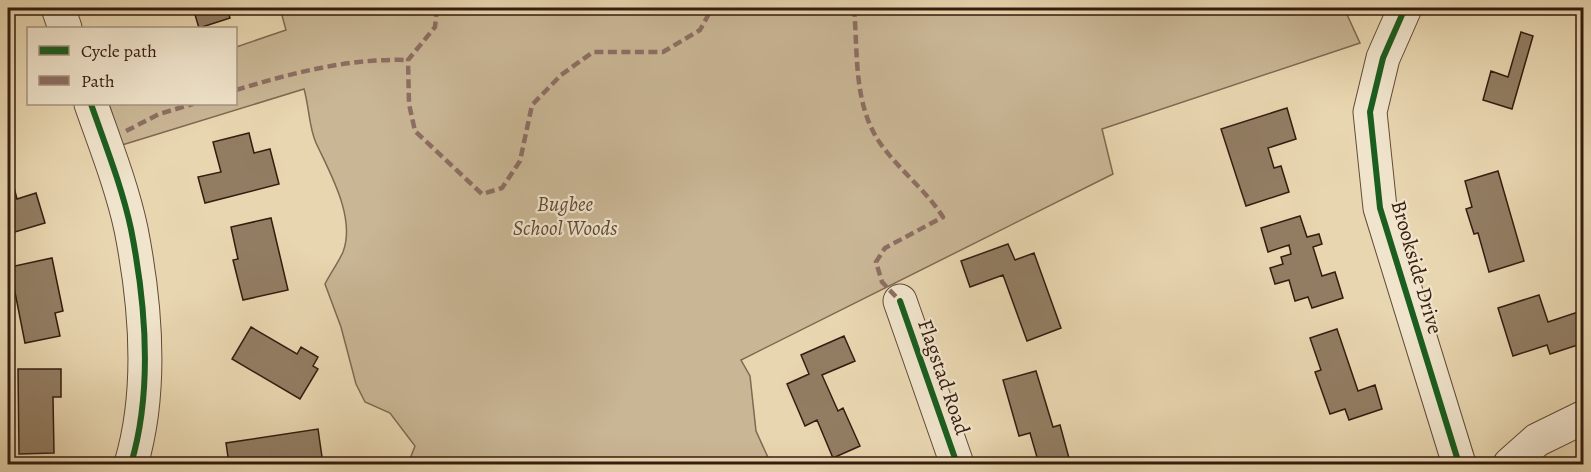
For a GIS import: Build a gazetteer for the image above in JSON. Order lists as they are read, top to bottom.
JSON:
{
  "streets": {
    "street": ["Brookside Drive", "Flagstad Road"]
  },
  "parks": ["Bugbee School Woods"],
  "legend": ["Cycle path", "Path"]
}
